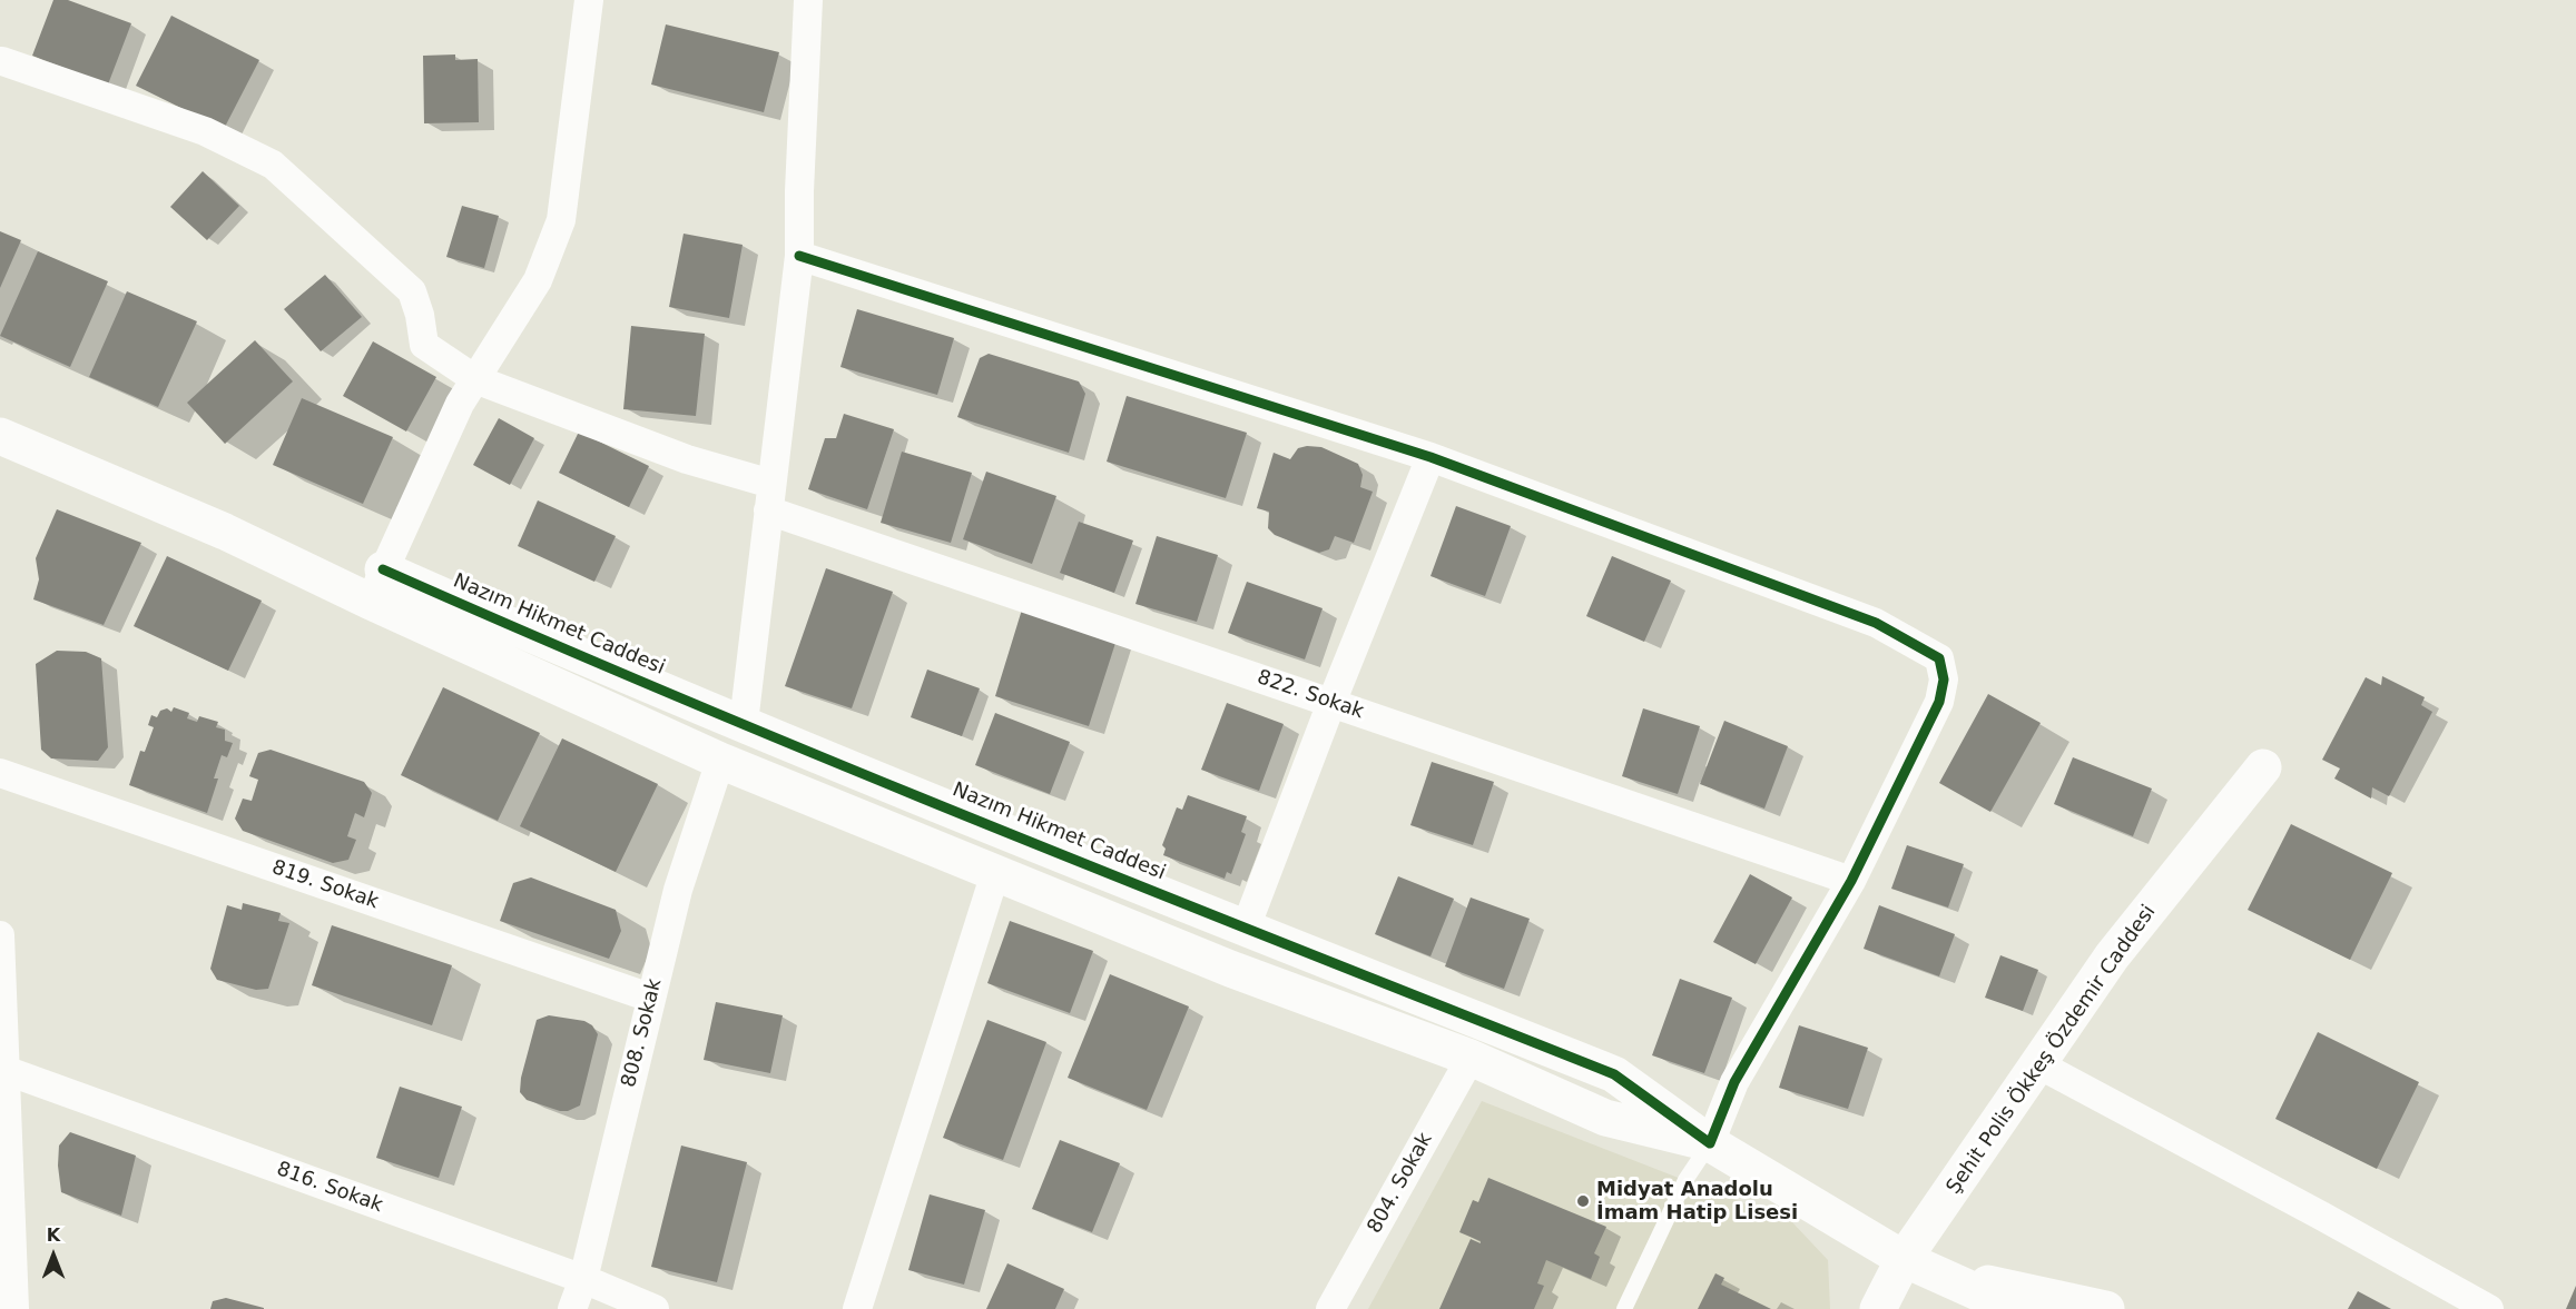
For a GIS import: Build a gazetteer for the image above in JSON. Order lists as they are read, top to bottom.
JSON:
{
  "streets": {
    "street": [
      "Nazım Hikmet Caddesi",
      "822. Sokak",
      "819. Sokak",
      "808. Sokak",
      "Şehit Polis Ökkeş Özdemir Caddesi",
      "804. Sokak",
      "816. Sokak"
    ]
  },
  "crossings": [
    ["Nazım Hikmet Caddesi", "808. Sokak"],
    ["Nazım Hikmet Caddesi", "Şehit Polis Ökkeş Özdemir Caddesi"],
    ["Nazım Hikmet Caddesi", "804. Sokak"],
    ["819. Sokak", "808. Sokak"],
    ["808. Sokak", "816. Sokak"]
  ],
  "places": ["Midyat Anadolu İmam Hatip Lisesi"],
  "north": "top"
}
